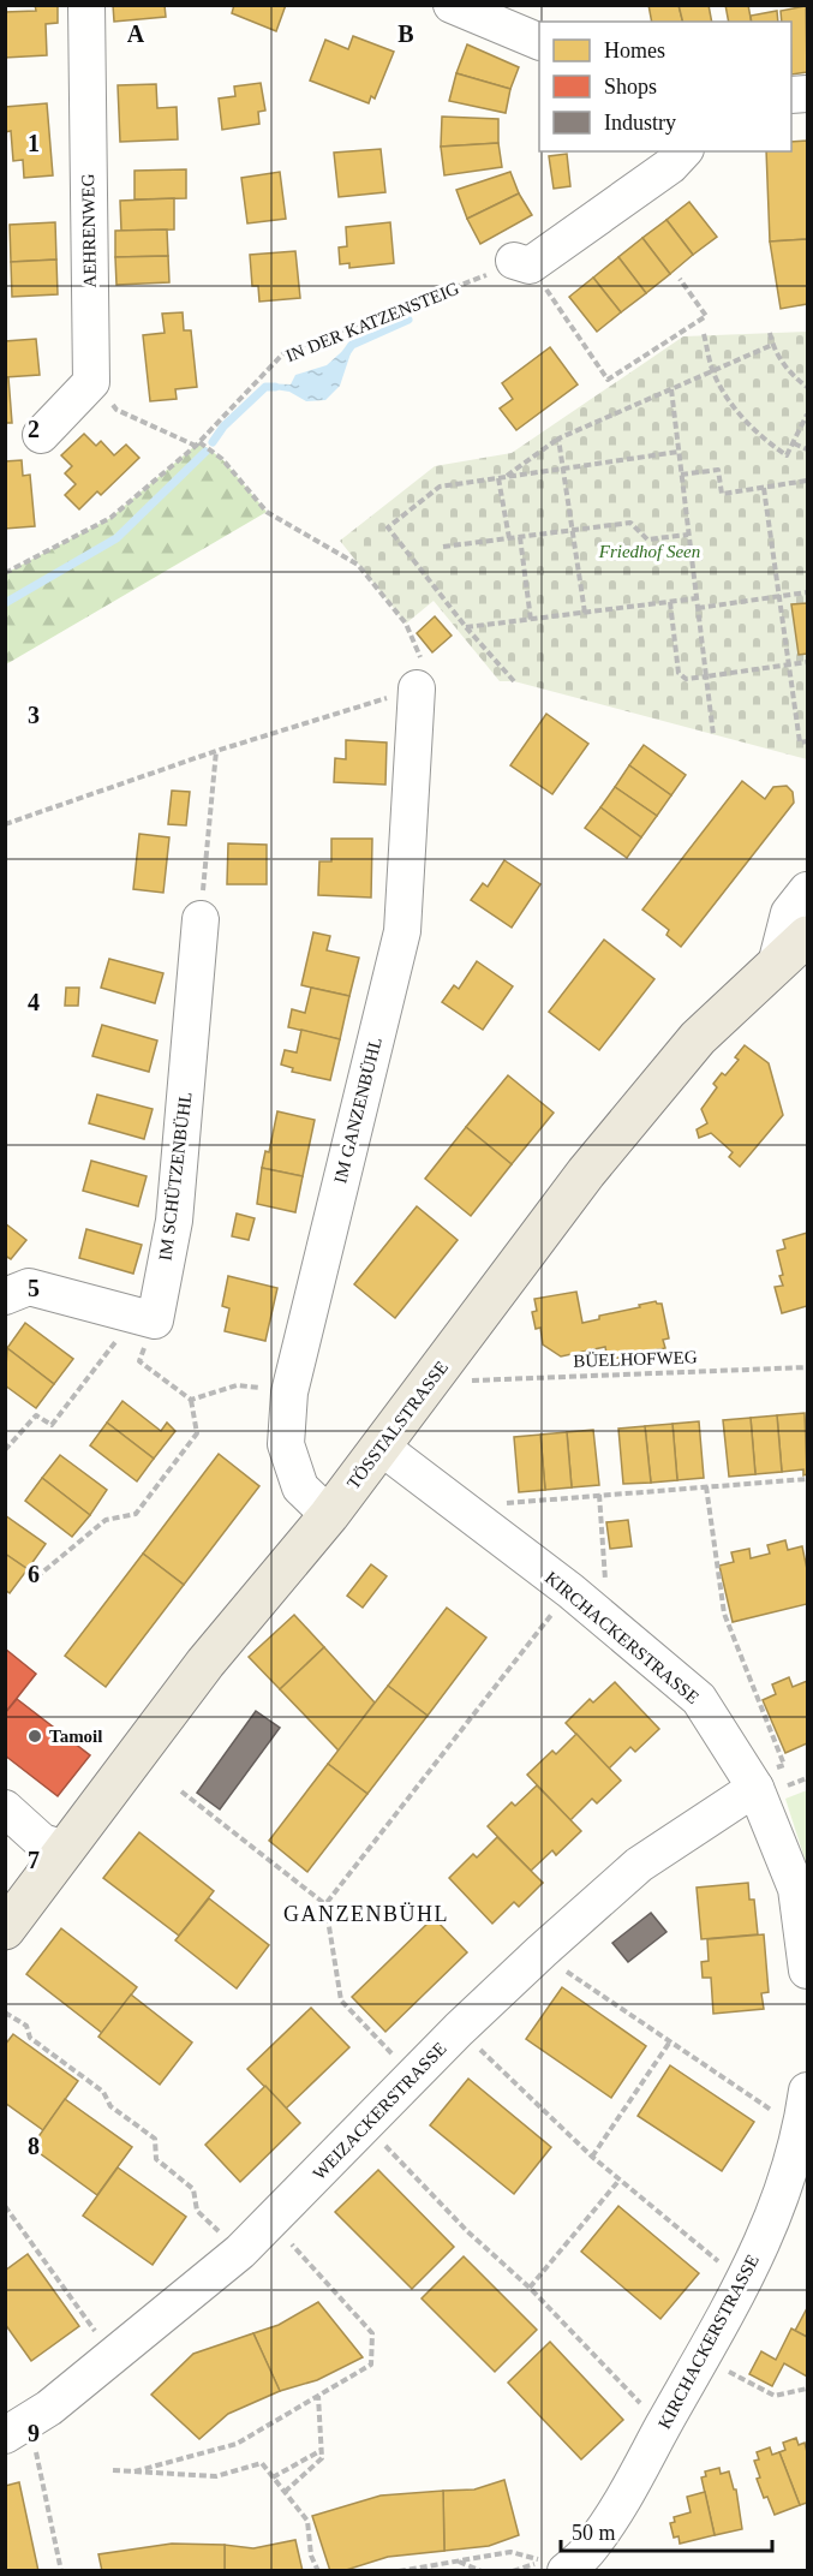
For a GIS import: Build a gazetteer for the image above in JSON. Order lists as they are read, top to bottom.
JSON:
{
  "streets": {
    "main road": ["TÖSSTALSTRASSE"],
    "street": [
      "AEHRENWEG",
      "IM GANZENBÜHL",
      "IM SCHÜTZENBÜHL",
      "KIRCHACKERSTRASSE",
      "WEIZACKERSTRASSE"
    ],
    "path": ["IN DER KATZENSTEIG", "BÜELHOFWEG"]
  },
  "crossings": [
    ["IM GANZENBÜHL", "TÖSSTALSTRASSE"],
    ["TÖSSTALSTRASSE", "KIRCHACKERSTRASSE"],
    ["KIRCHACKERSTRASSE", "WEIZACKERSTRASSE"]
  ],
  "districts": ["GANZENBÜHL"],
  "parks": ["Friedhof Seen"],
  "places": ["Tamoil"],
  "legend": ["Homes", "Shops", "Industry"],
  "scale_bar": "50 m",
  "grid": {
    "columns": ["A", "B"],
    "rows": [
      "1",
      "2",
      "3",
      "4",
      "5",
      "6",
      "7",
      "8",
      "9"
    ]
  }
}
